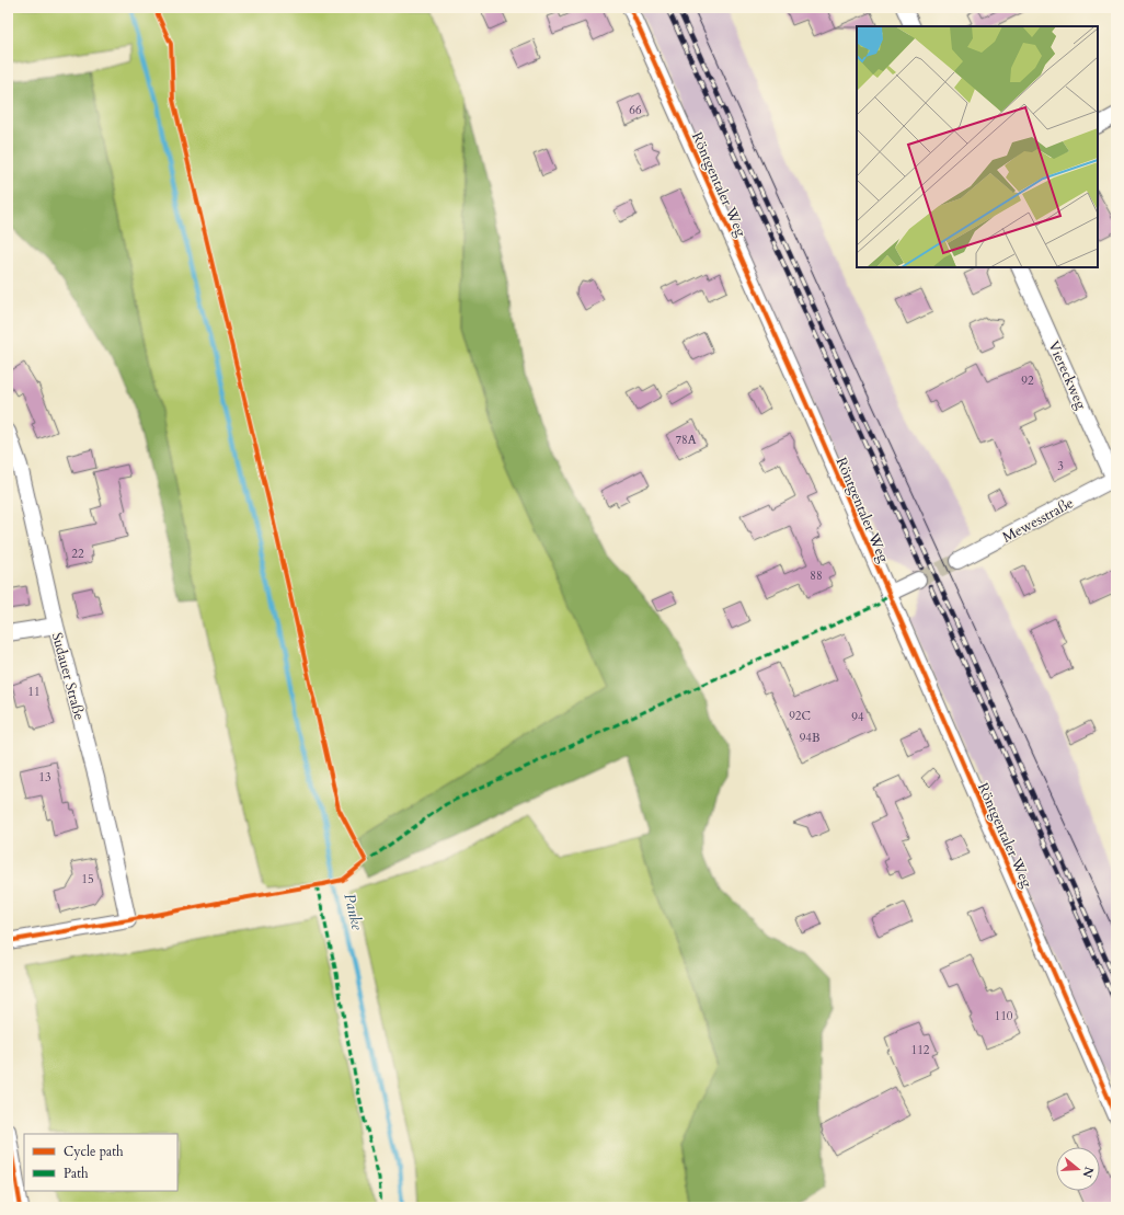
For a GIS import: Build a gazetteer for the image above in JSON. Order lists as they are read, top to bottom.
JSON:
{
  "streets": {
    "street": [
      "Röntgentaler Weg",
      "Viereckweg",
      "Mewesstraße",
      "Sudauer Straße"
    ]
  },
  "crossings": [
    ["Viereckweg", "Mewesstraße"]
  ],
  "water": ["Panke"],
  "house_numbers": [
    "66",
    "92",
    "78A",
    "3",
    "22",
    "88",
    "11",
    "92C",
    "94",
    "94B",
    "13",
    "15",
    "110",
    "112"
  ],
  "legend": ["Cycle path", "Path"],
  "north": "right"
}
